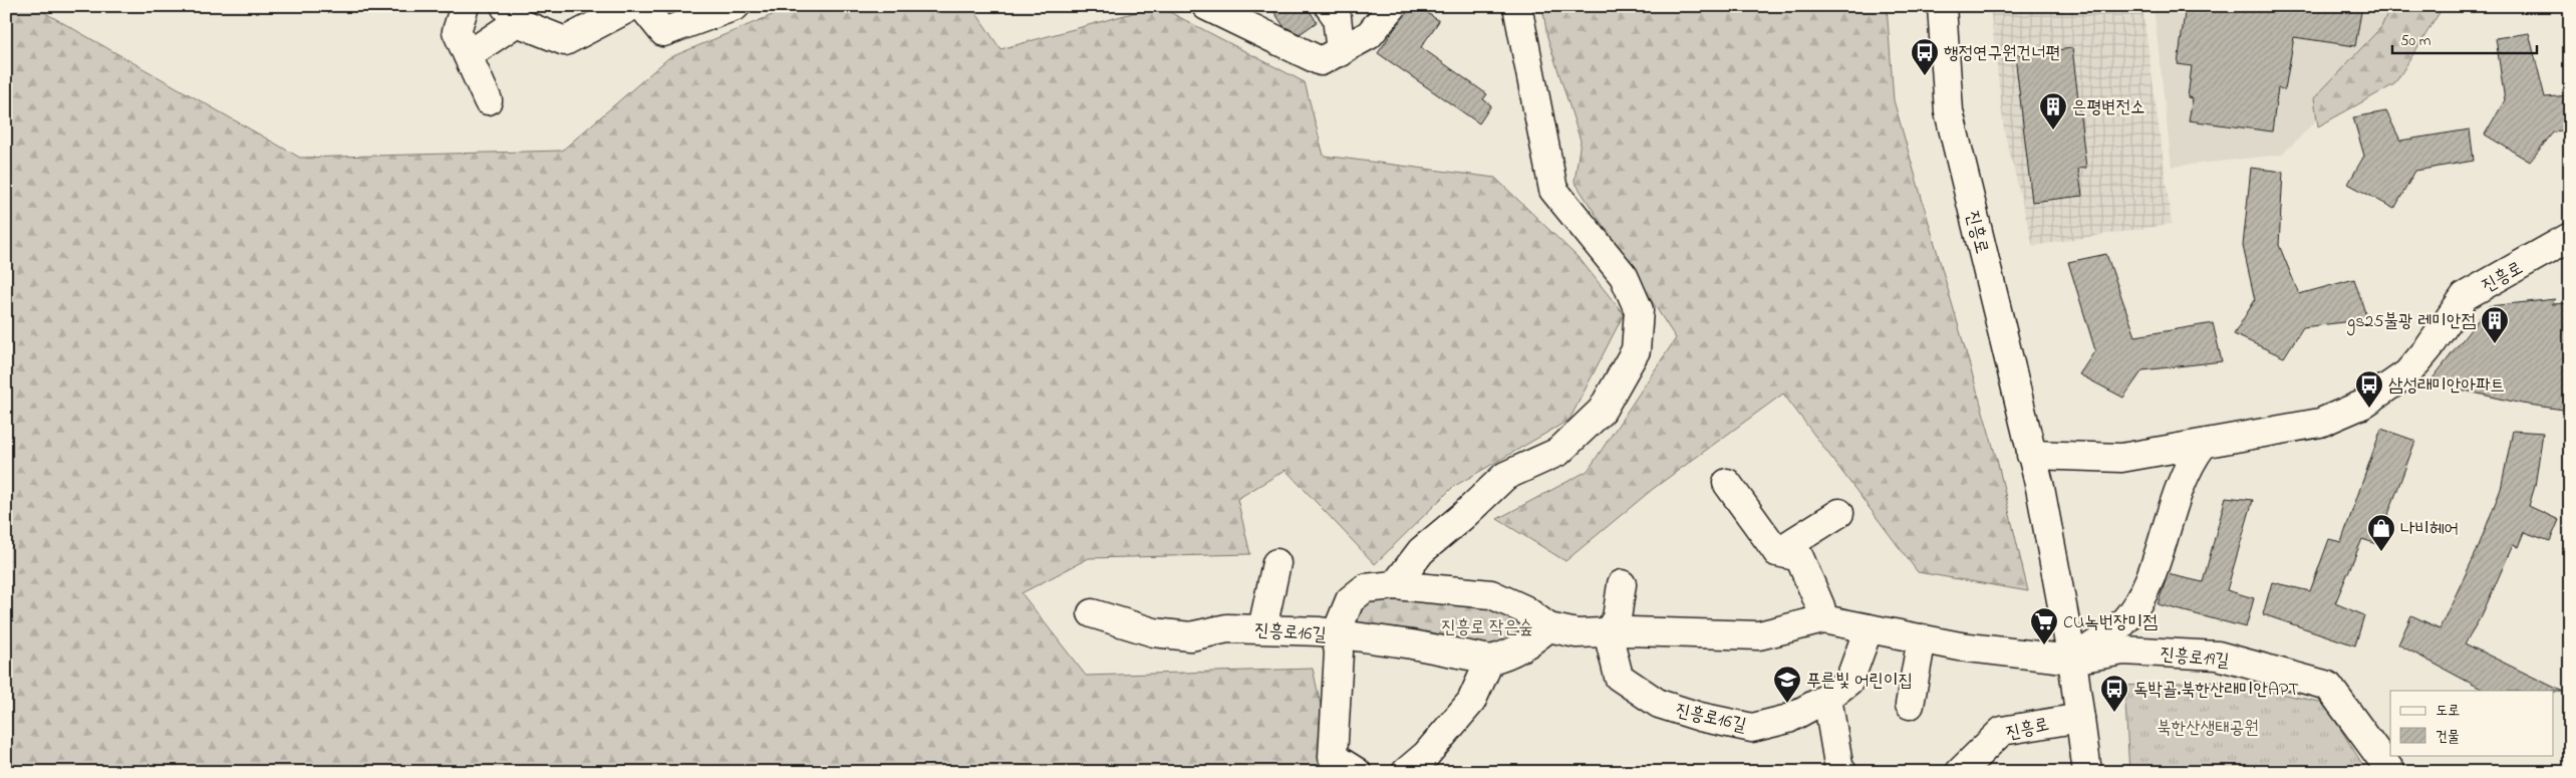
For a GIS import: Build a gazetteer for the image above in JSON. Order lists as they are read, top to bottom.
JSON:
{
  "streets": {
    "street": ["진흥로", "진흥로16길", "진흥로19길"]
  },
  "crossings": [
    ["진흥로", "진흥로19길"]
  ],
  "parks": ["진흥로 작은숲", "북한산생태공원"],
  "places": {
    "bus stop": ["행정연구원건너편", "삼성래미안아파트", "독박골.북한산래미안APT"],
    "building": ["은평변전소", "gs25불광 레미안점"],
    "shop": ["나비헤어"],
    "supermarket": ["CU녹번장미점"],
    "school or university": ["푸른빛 어린이집"]
  },
  "legend": ["도로", "건물"],
  "scale_bar": "50 m"
}
